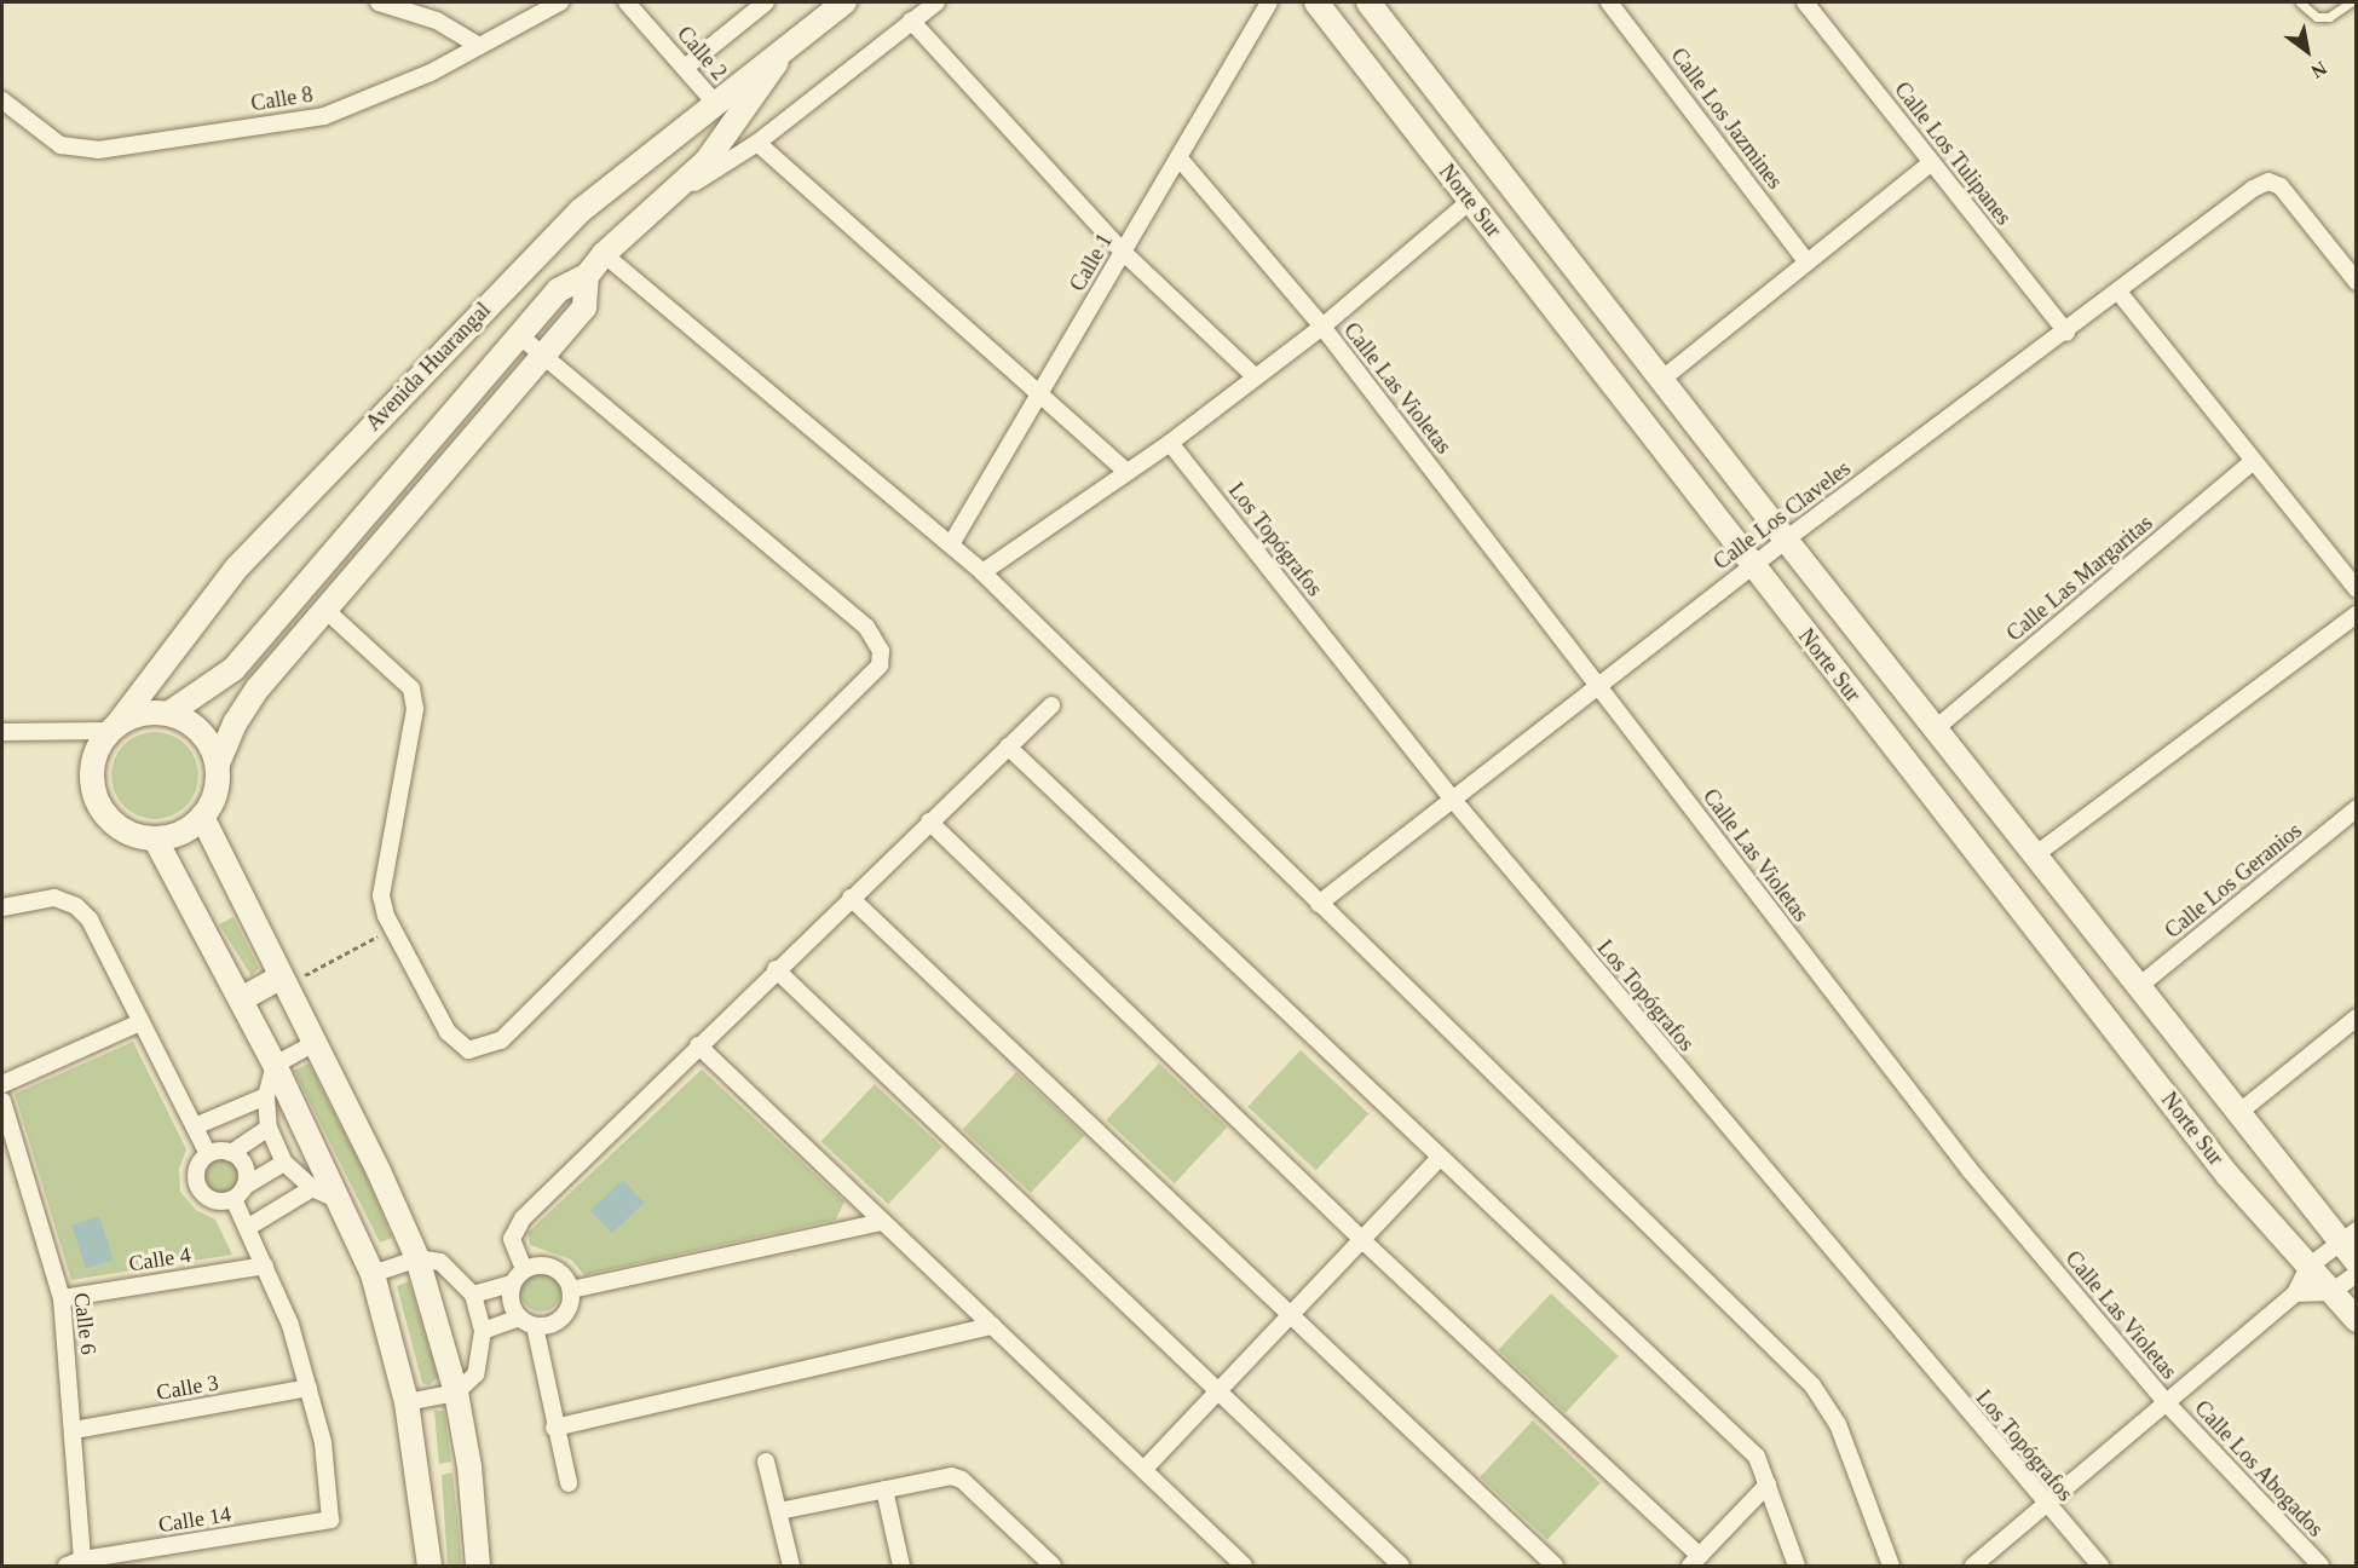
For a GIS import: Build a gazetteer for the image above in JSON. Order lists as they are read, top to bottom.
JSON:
{
  "streets": {
    "street": [
      "Calle 2",
      "Calle 8",
      "Calle Los Jazmines",
      "Calle Los Tulipanes",
      "Norte Sur",
      "Calle 1",
      "Avenida Huarangal",
      "Calle Las Violetas",
      "Calle Los Claveles",
      "Los Topógrafos",
      "Calle Las Margaritas",
      "Calle Los Geranios",
      "Calle 4",
      "Calle 6",
      "Calle 3",
      "Calle Los Abogados",
      "Calle 14"
    ]
  },
  "crossings": [
    ["Calle 2", "Avenida Huarangal"],
    ["Calle Los Tulipanes", "Calle Los Claveles"],
    ["Norte Sur", "Calle Las Violetas"],
    ["Norte Sur", "Calle Los Claveles"],
    ["Norte Sur", "Calle Las Margaritas"],
    ["Norte Sur", "Calle Los Geranios"],
    ["Calle 1", "Calle Las Violetas"],
    ["Calle Las Violetas", "Calle Los Claveles"],
    ["Calle Las Violetas", "Los Topógrafos"],
    ["Calle Las Violetas", "Calle Los Abogados"],
    ["Calle Los Claveles", "Los Topógrafos"],
    ["Calle 4", "Calle 6"],
    ["Calle 6", "Calle 3"],
    ["Calle 6", "Calle 14"],
    ["Calle 3", "Calle 14"]
  ],
  "north": "bottom right"
}
